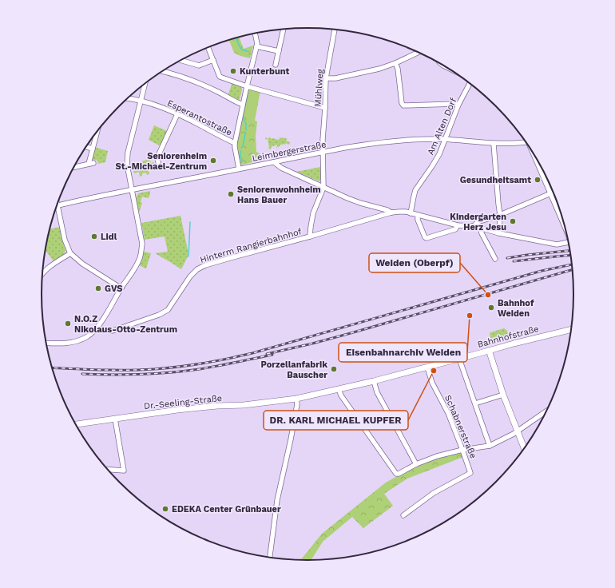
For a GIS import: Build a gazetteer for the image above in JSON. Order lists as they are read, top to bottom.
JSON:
{
  "streets": {
    "main road": ["Bahnhofstraße", "Dr.-Seeling-Straße"],
    "street": [
      "Mühlweg",
      "Esperantostraße",
      "Am Alten Dorf",
      "Leimbergerstraße",
      "Hinterm Rangierbahnhof",
      "Schabnerstraße"
    ]
  },
  "crossings": [
    ["Mühlweg", "Leimbergerstraße"],
    ["Am Alten Dorf", "Leimbergerstraße"],
    ["Bahnhofstraße", "Dr.-Seeling-Straße"],
    ["Bahnhofstraße", "Schabnerstraße"]
  ],
  "places": [
    "Kunterbunt",
    "Seniorenheim St.-Michael-Zentrum",
    "Gesundheitsamt",
    "Seniorenwohnheim Hans Bauer",
    "Kindergarten Herz Jesu",
    "Lidl",
    "GVS",
    "Weiden (Oberpf)",
    "Bahnhof Weiden",
    "Eisenbahnarchiv Weiden",
    "N.O.Z Nikolaus-Otto-Zentrum",
    "Porzellanfabrik Bauscher",
    "DR. KARL MICHAEL KUPFER",
    "EDEKA Center Grünbauer"
  ]
}
